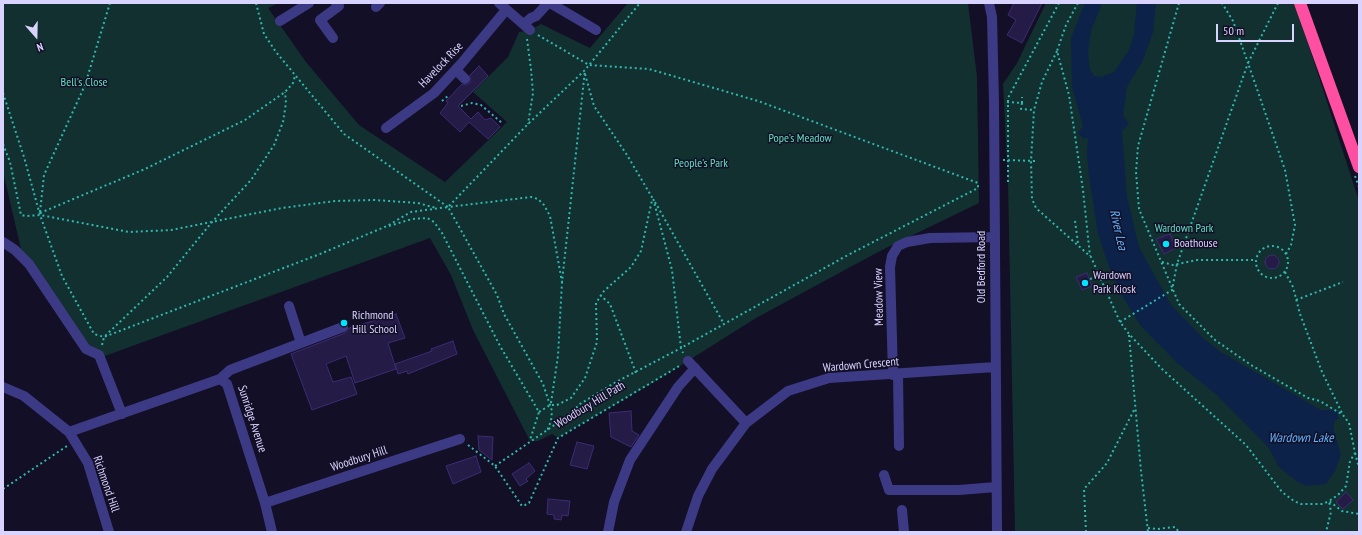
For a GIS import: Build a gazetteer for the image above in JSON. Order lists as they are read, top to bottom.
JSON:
{
  "streets": {
    "street": [
      "Havelock Rise",
      "Old Bedford Road",
      "Meadow View",
      "Wardown Crescent",
      "Sunridge Avenue",
      "Woodbury Hill",
      "Richmond Hill"
    ],
    "path": ["Woodbury Hill Path"]
  },
  "crossings": [
    ["Old Bedford Road", "Meadow View"],
    ["Old Bedford Road", "Wardown Crescent"],
    ["Meadow View", "Wardown Crescent"],
    ["Woodbury Hill Path", "Woodbury Hill"],
    ["Sunridge Avenue", "Woodbury Hill"],
    ["Sunridge Avenue", "Richmond Hill"]
  ],
  "water": ["River Lea", "Wardown Lake"],
  "parks": [
    "Bell's Close",
    "Pope's Meadow",
    "People's Park",
    "Wardown Park"
  ],
  "places": ["Boathouse", "Wardown Park Kiosk", "Richmond Hill School"],
  "scale_bar": "50 m",
  "north": "bottom"
}
